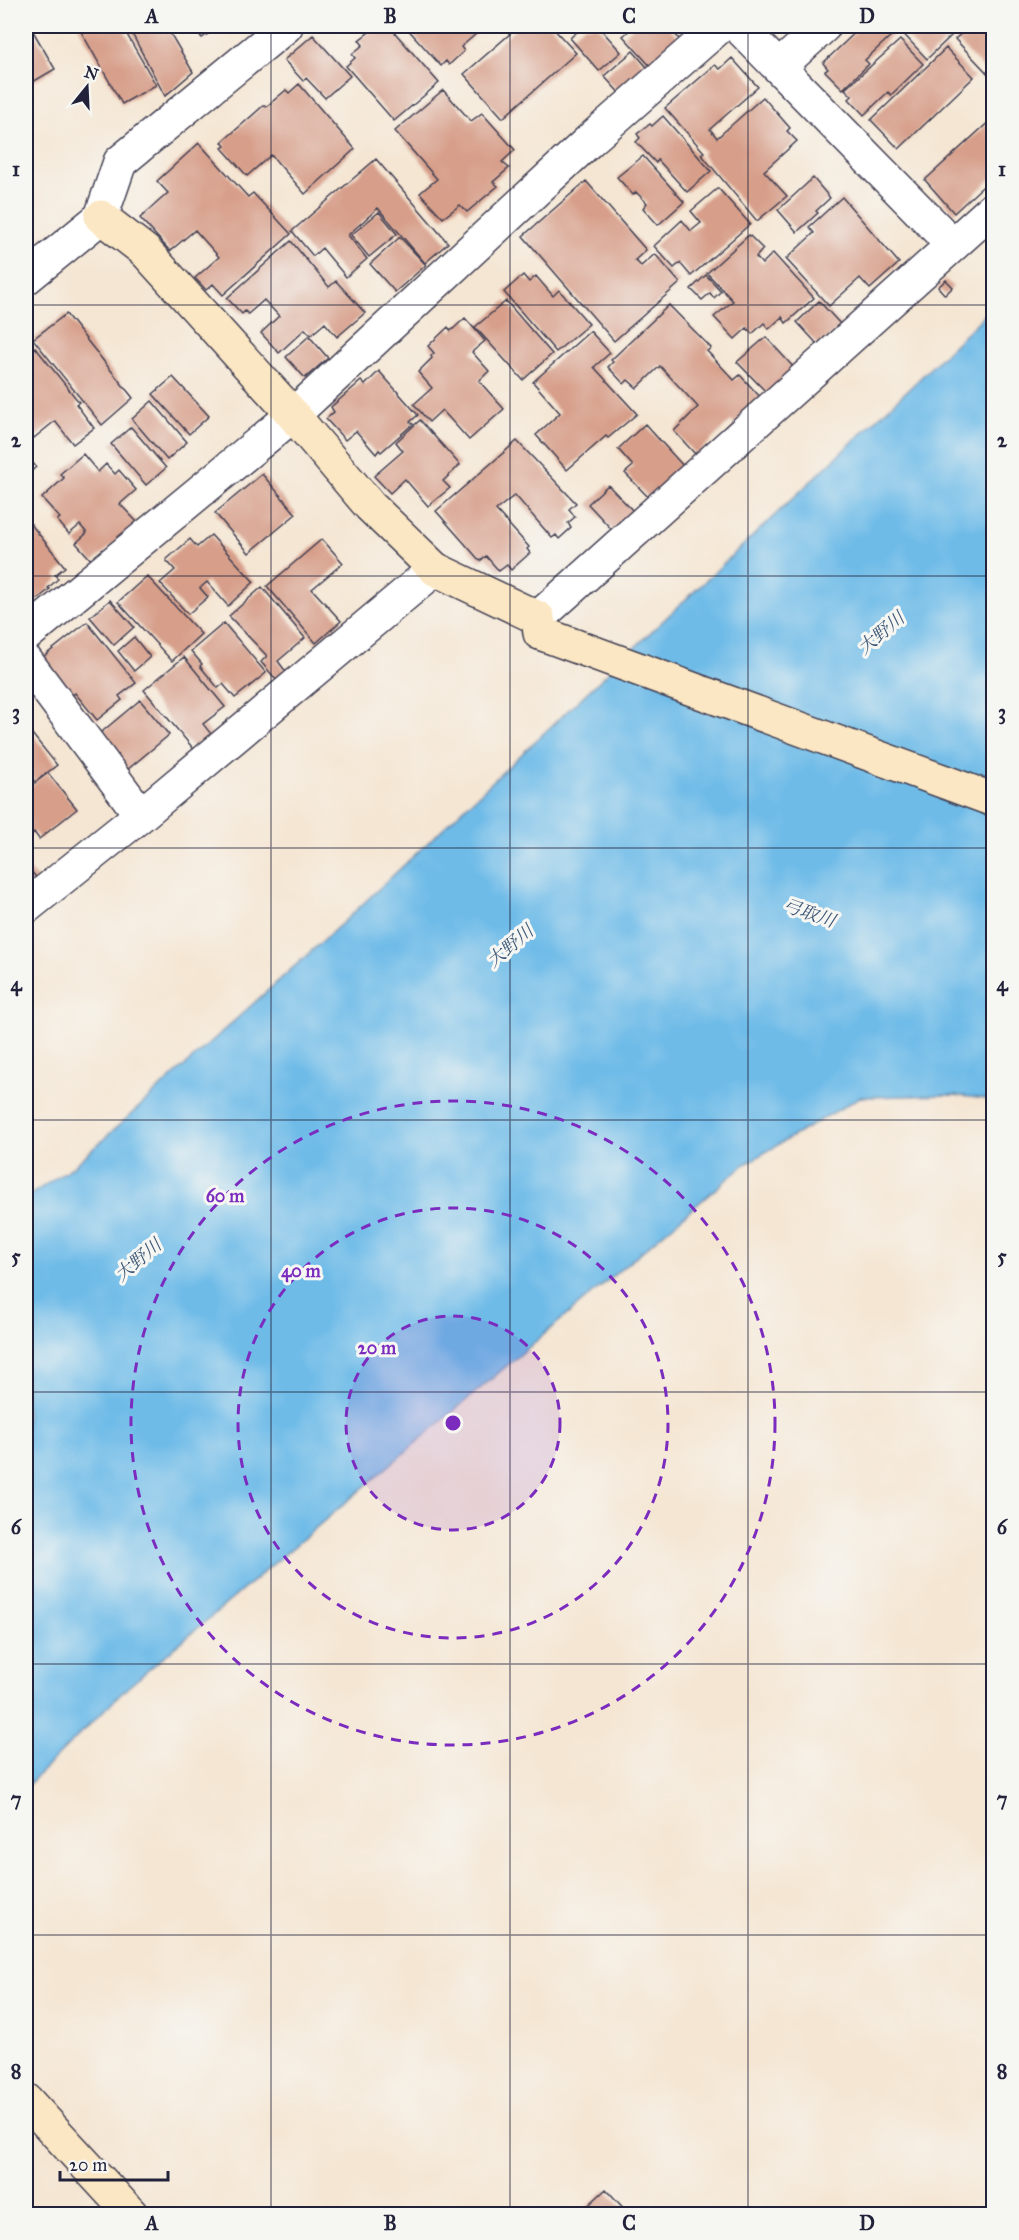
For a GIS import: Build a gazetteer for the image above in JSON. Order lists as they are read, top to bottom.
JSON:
{
  "water": ["大野川", "弓取川"],
  "scale_bar": "20 m",
  "north": "top",
  "grid": {
    "columns": [
      "A",
      "B",
      "C",
      "D"
    ],
    "rows": [
      "1",
      "2",
      "3",
      "4",
      "5",
      "6",
      "7",
      "8"
    ]
  },
  "rings": ["60 m", "40 m", "20 m"]
}
